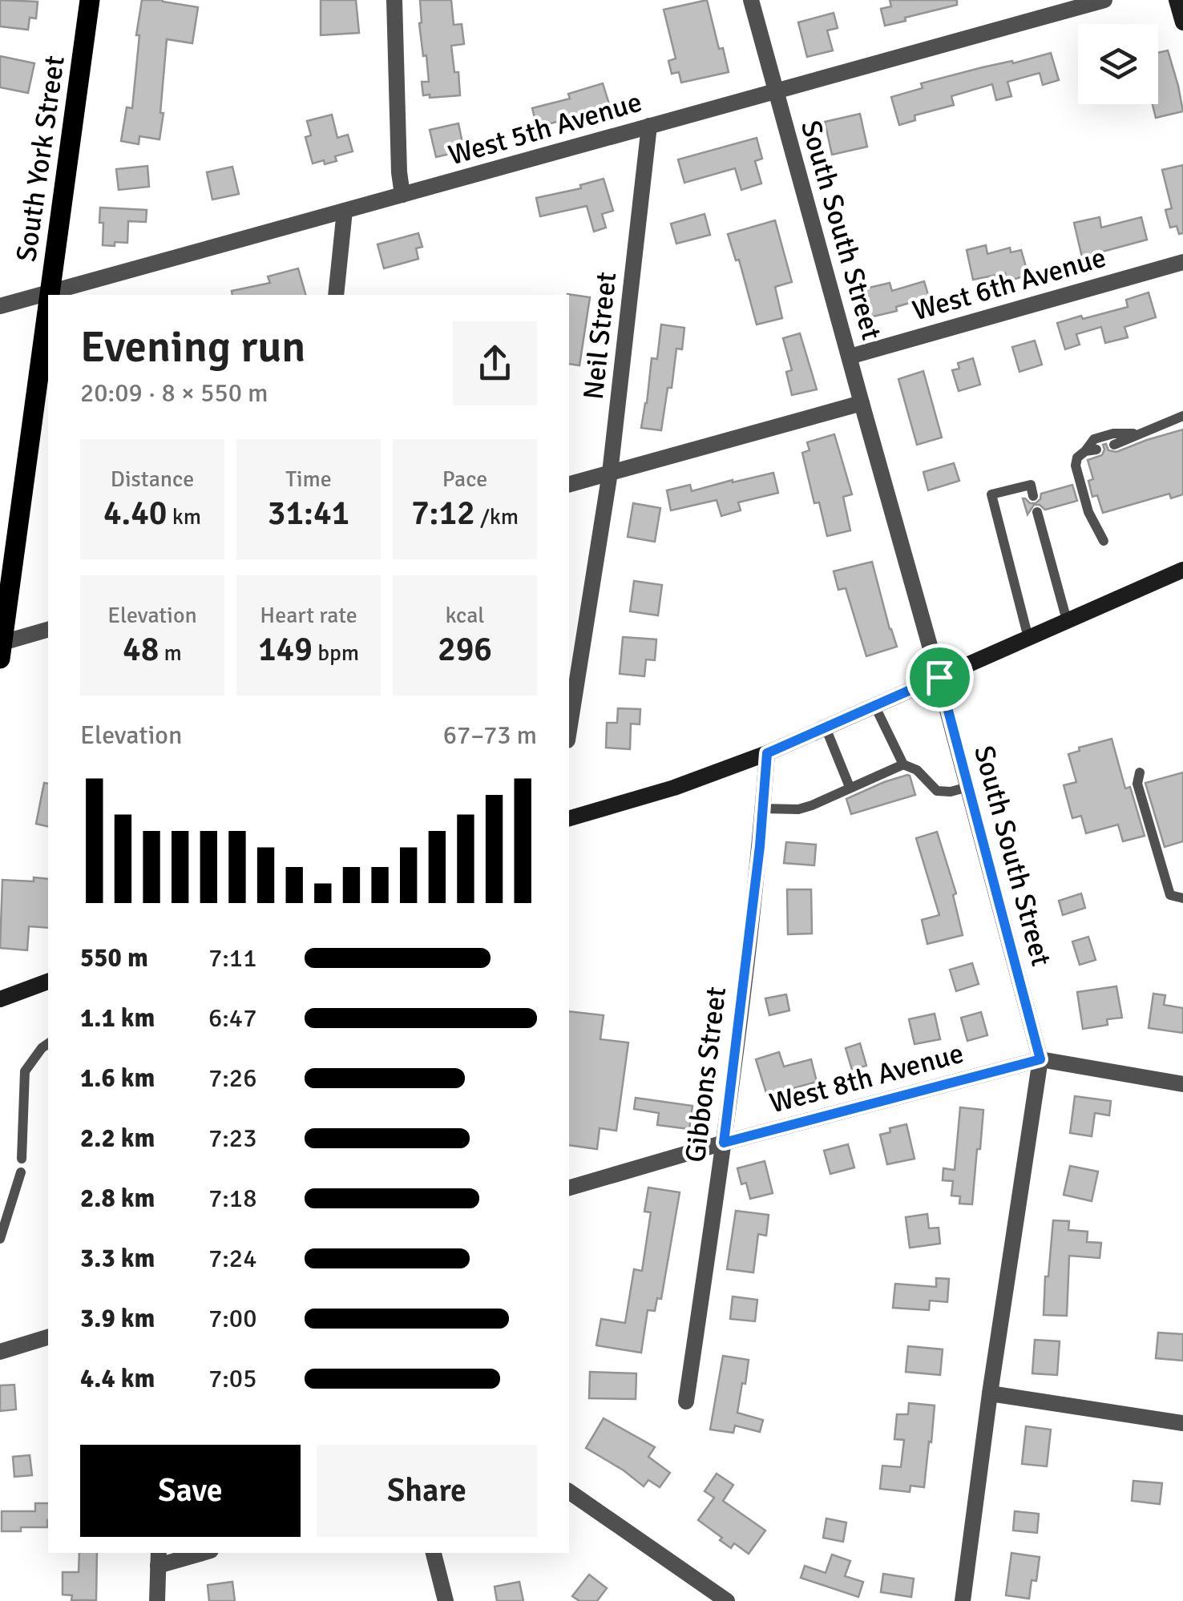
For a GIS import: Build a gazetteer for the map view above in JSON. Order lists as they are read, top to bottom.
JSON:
{
  "streets": {
    "main road": ["South York Street"],
    "street": [
      "West 5th Avenue",
      "South South Street",
      "West 6th Avenue",
      "Neil Street",
      "Gibbons Street",
      "West 8th Avenue"
    ]
  },
  "crossings": [
    ["West 5th Avenue", "South York Street"],
    ["West 5th Avenue", "South South Street"],
    ["West 5th Avenue", "Neil Street"],
    ["South South Street", "West 6th Avenue"],
    ["South South Street", "West 8th Avenue"],
    ["Gibbons Street", "West 8th Avenue"]
  ],
  "page": {
    "heading": ["Evening run", "20:09 · 8 × 550 m"],
    "stats": [
      ["Distance", "4.40 km"],
      ["Time", "31:41"],
      ["Pace", "7:12 /km"],
      ["Elevation", "48 m"],
      ["Heart rate", "149 bpm"],
      ["kcal", "296"]
    ],
    "chart": ["Elevation", "67–73 m"],
    "list": [
      {
        "name": "550 m",
        "note": "7:11"
      },
      {
        "name": "1.1 km",
        "note": "6:47"
      },
      {
        "name": "1.6 km",
        "note": "7:26"
      },
      {
        "name": "2.2 km",
        "note": "7:23"
      },
      {
        "name": "2.8 km",
        "note": "7:18"
      },
      {
        "name": "3.3 km",
        "note": "7:24"
      },
      {
        "name": "3.9 km",
        "note": "7:00"
      },
      {
        "name": "4.4 km",
        "note": "7:05"
      }
    ],
    "buttons": ["Save", "Share"]
  }
}
